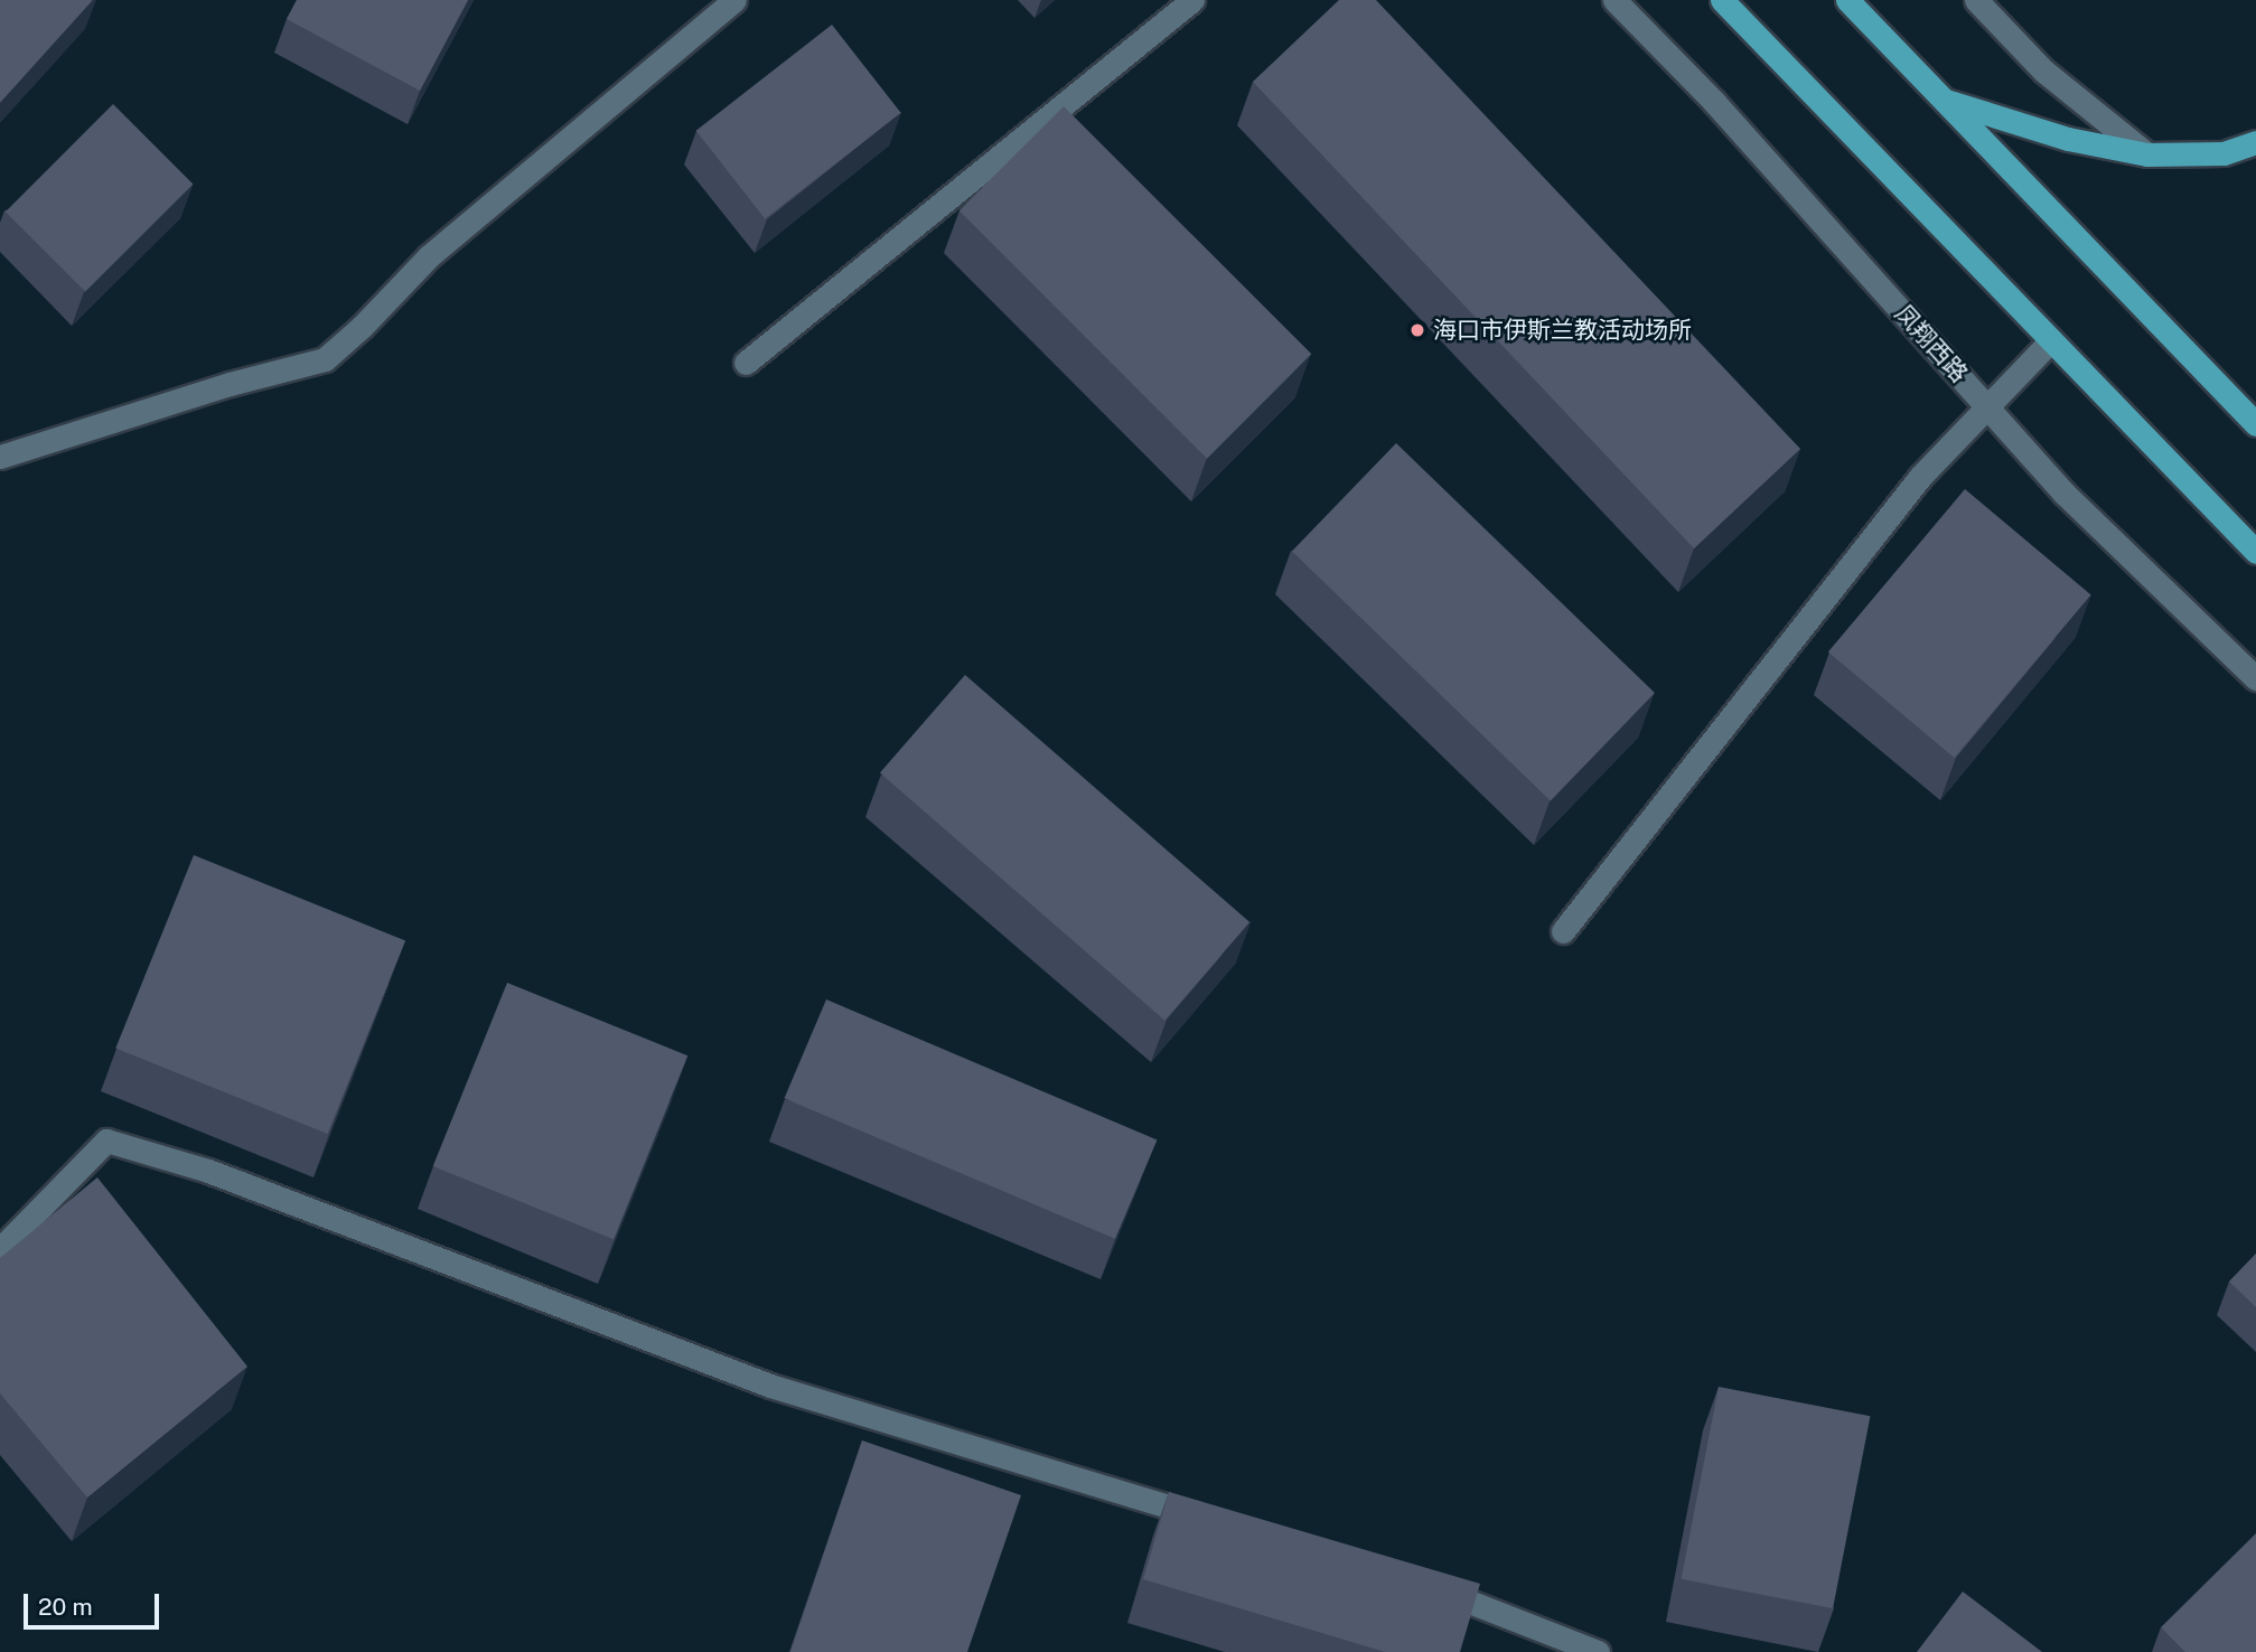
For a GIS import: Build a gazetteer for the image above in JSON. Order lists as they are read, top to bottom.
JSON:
{
  "streets": {
    "street": ["凤翔西路"]
  },
  "places": ["海口市伊斯兰教活动场所"],
  "scale_bar": "20 m"
}
